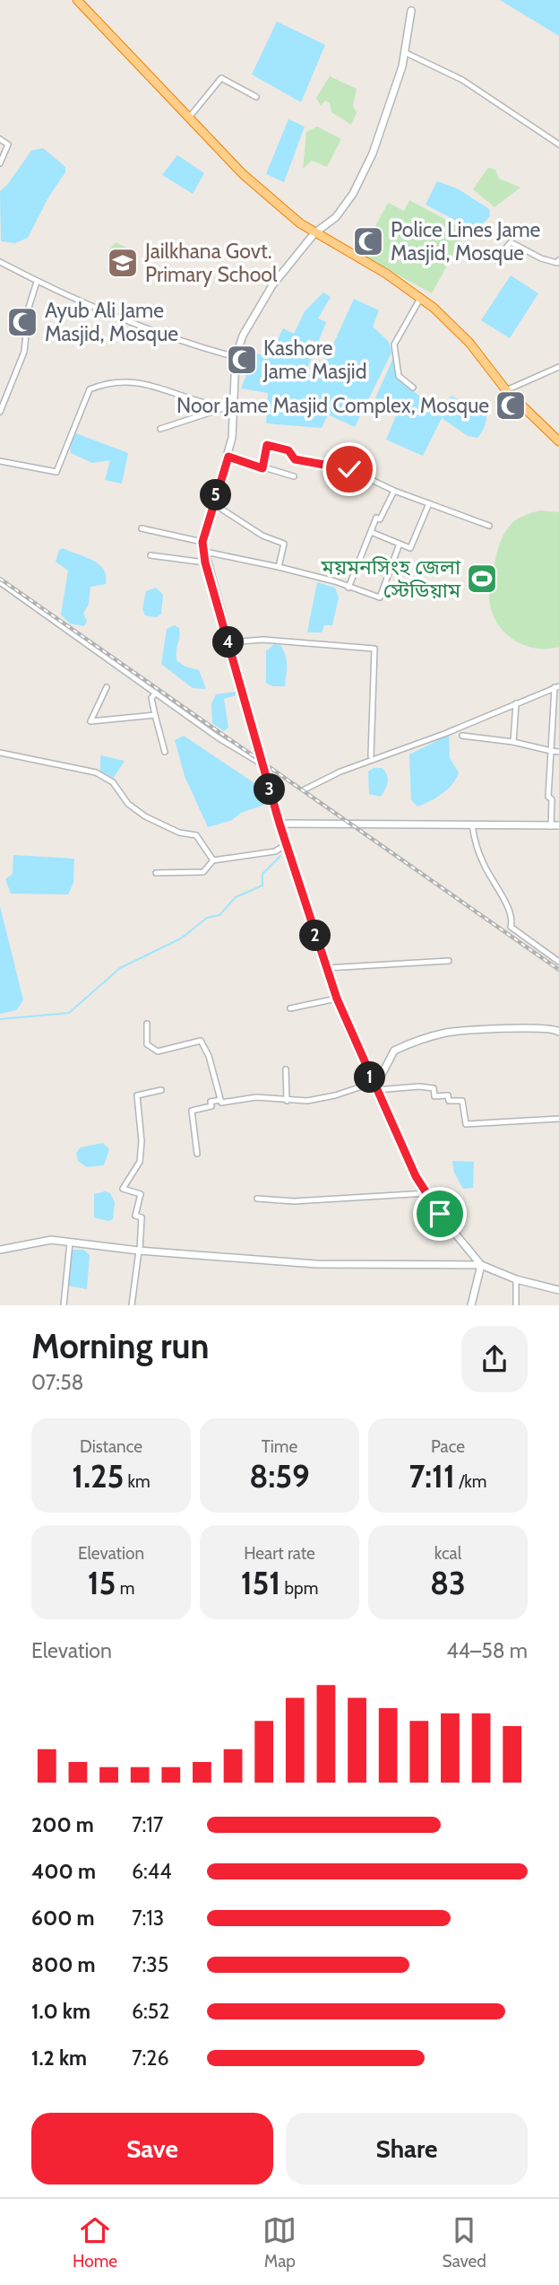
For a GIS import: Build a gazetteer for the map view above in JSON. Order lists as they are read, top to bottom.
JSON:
{
  "places": {
    "mosque": [
      "Police Lines Jame Masjid, Mosque",
      "Ayub Ali Jame Masjid, Mosque",
      "Kashore Jame Masjid",
      "Noor Jame Masjid Complex, Mosque"
    ],
    "school or university": ["Jailkhana Govt. Primary School"],
    "sports": ["ময়মনসিংহ জেলা স্টেডিয়াম"]
  },
  "page": {
    "pins": [
      "5",
      "4",
      "3",
      "2",
      "1"
    ],
    "heading": ["Morning run", "07:58"],
    "stats": [
      ["Distance", "1.25 km"],
      ["Time", "8:59"],
      ["Pace", "7:11 /km"],
      ["Elevation", "15 m"],
      ["Heart rate", "151 bpm"],
      ["kcal", "83"]
    ],
    "chart": ["Elevation", "44–58 m"],
    "list": [
      {
        "name": "200 m",
        "note": "7:17"
      },
      {
        "name": "400 m",
        "note": "6:44"
      },
      {
        "name": "600 m",
        "note": "7:13"
      },
      {
        "name": "800 m",
        "note": "7:35"
      },
      {
        "name": "1.0 km",
        "note": "6:52"
      },
      {
        "name": "1.2 km",
        "note": "7:26"
      }
    ],
    "buttons": ["Save", "Share"],
    "tabs": ["Home", "Map", "Saved"]
  }
}
